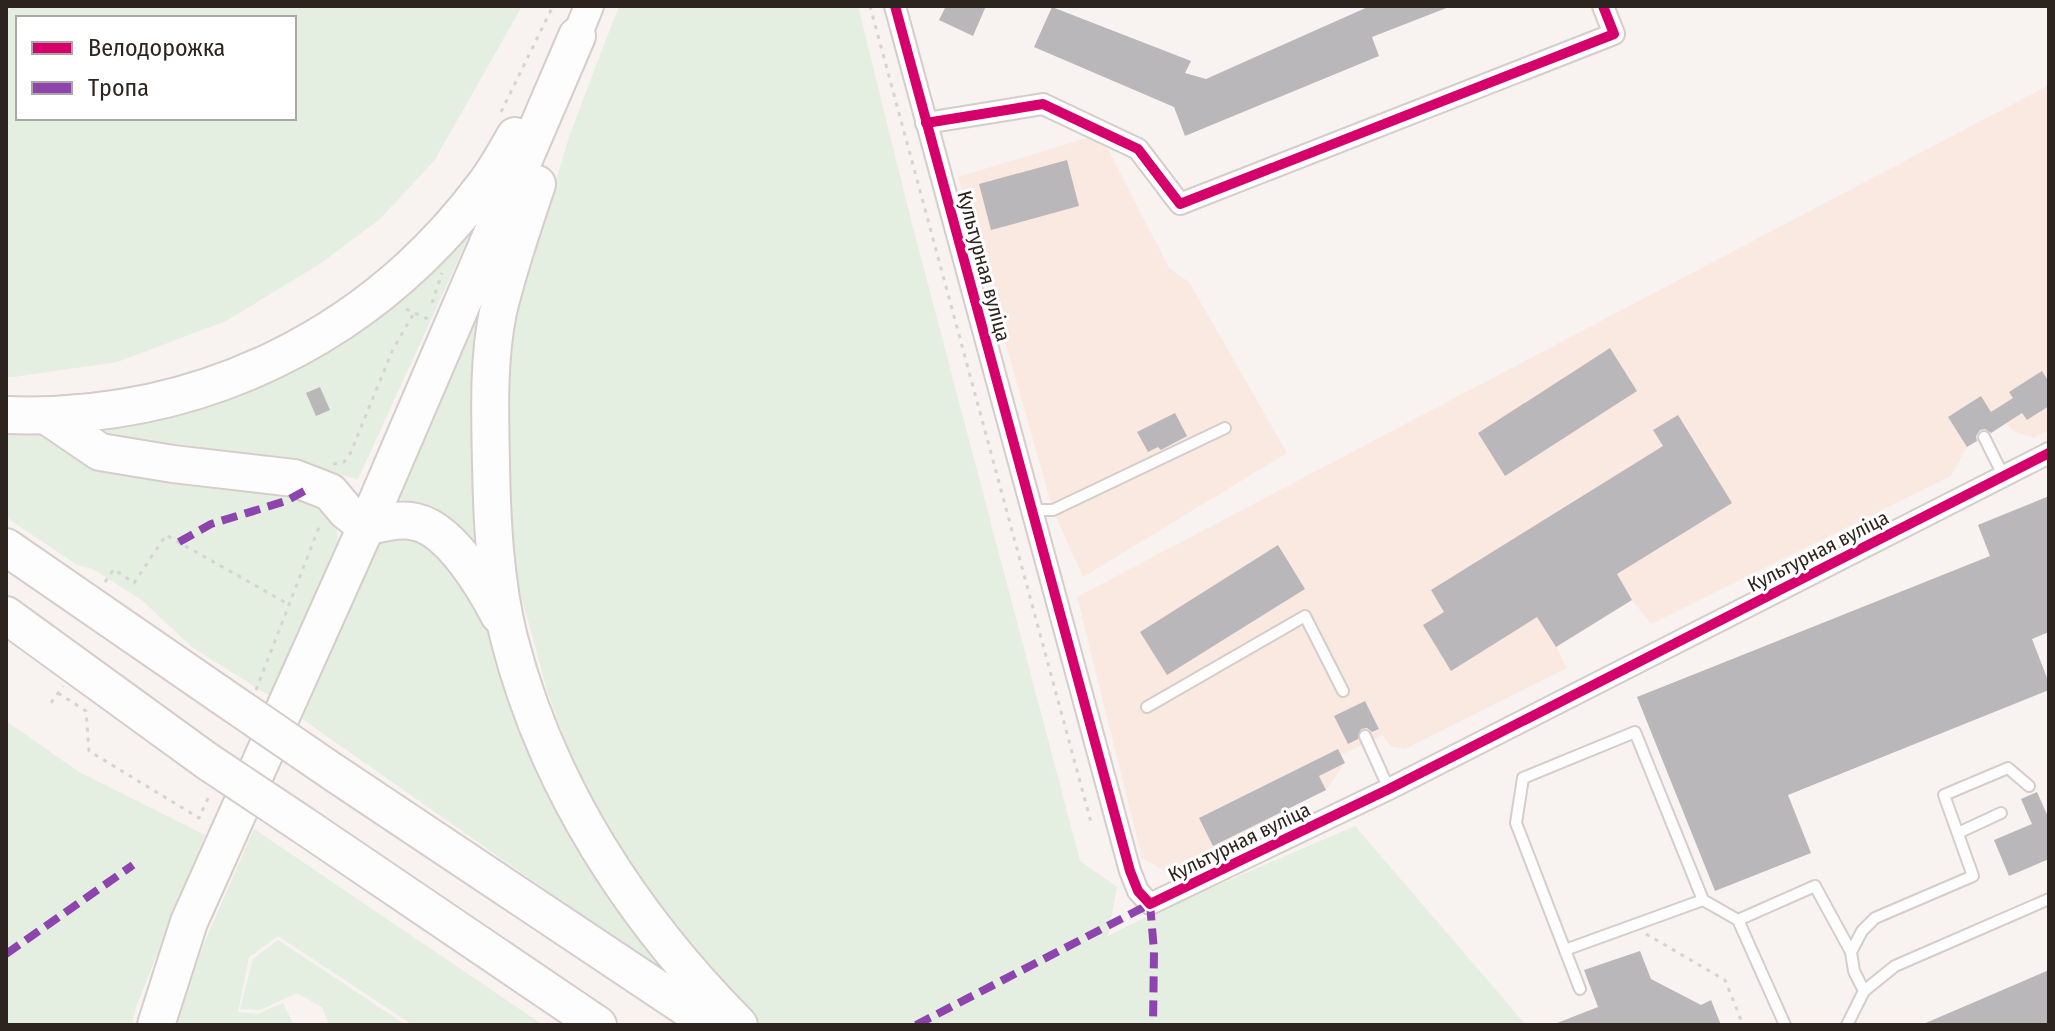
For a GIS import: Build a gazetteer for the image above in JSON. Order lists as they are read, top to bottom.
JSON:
{
  "streets": {
    "street": ["Культурная вуліца"]
  },
  "legend": ["Велодорожка", "Тропа"]
}
